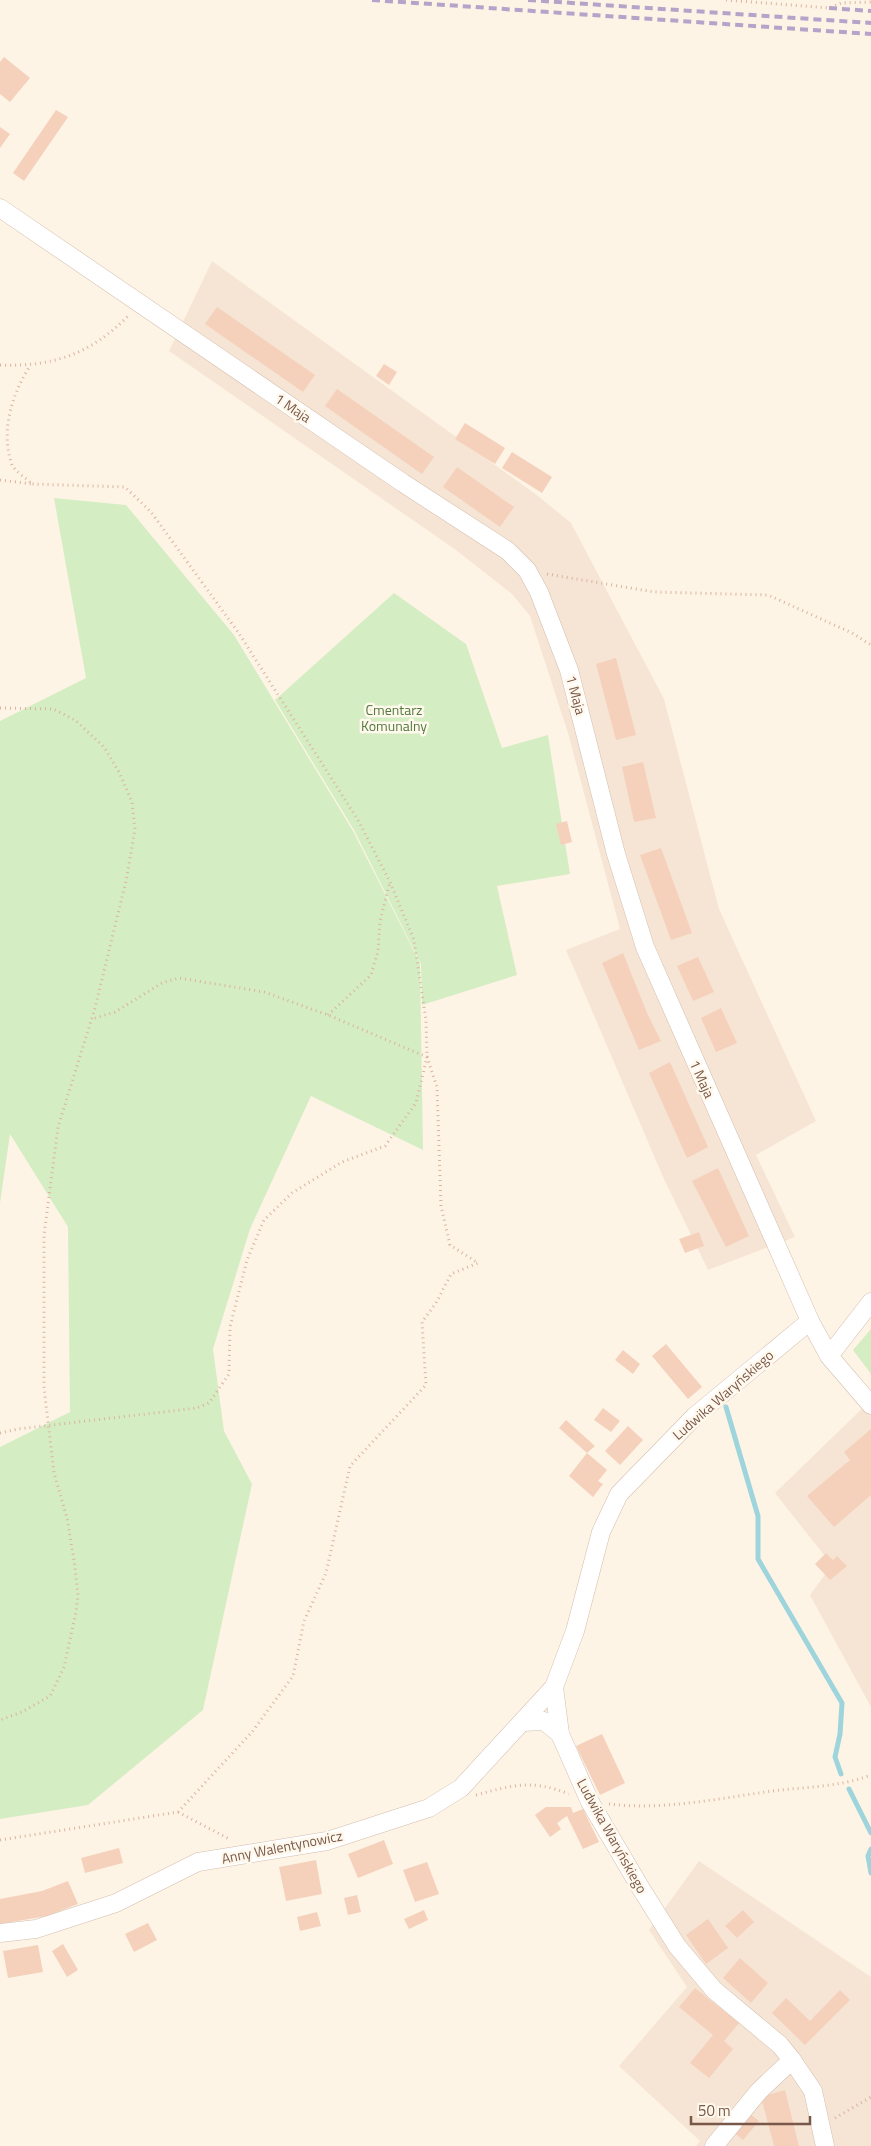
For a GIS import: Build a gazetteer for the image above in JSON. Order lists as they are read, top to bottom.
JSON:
{
  "streets": {
    "street": ["1 Maja", "Ludwika Waryńskiego", "Anny Walentynowicz"]
  },
  "crossings": [
    ["1 Maja", "Ludwika Waryńskiego"],
    ["Ludwika Waryńskiego", "Anny Walentynowicz"]
  ],
  "parks": ["Cmentarz Komunalny"],
  "scale_bar": "50 m"
}
